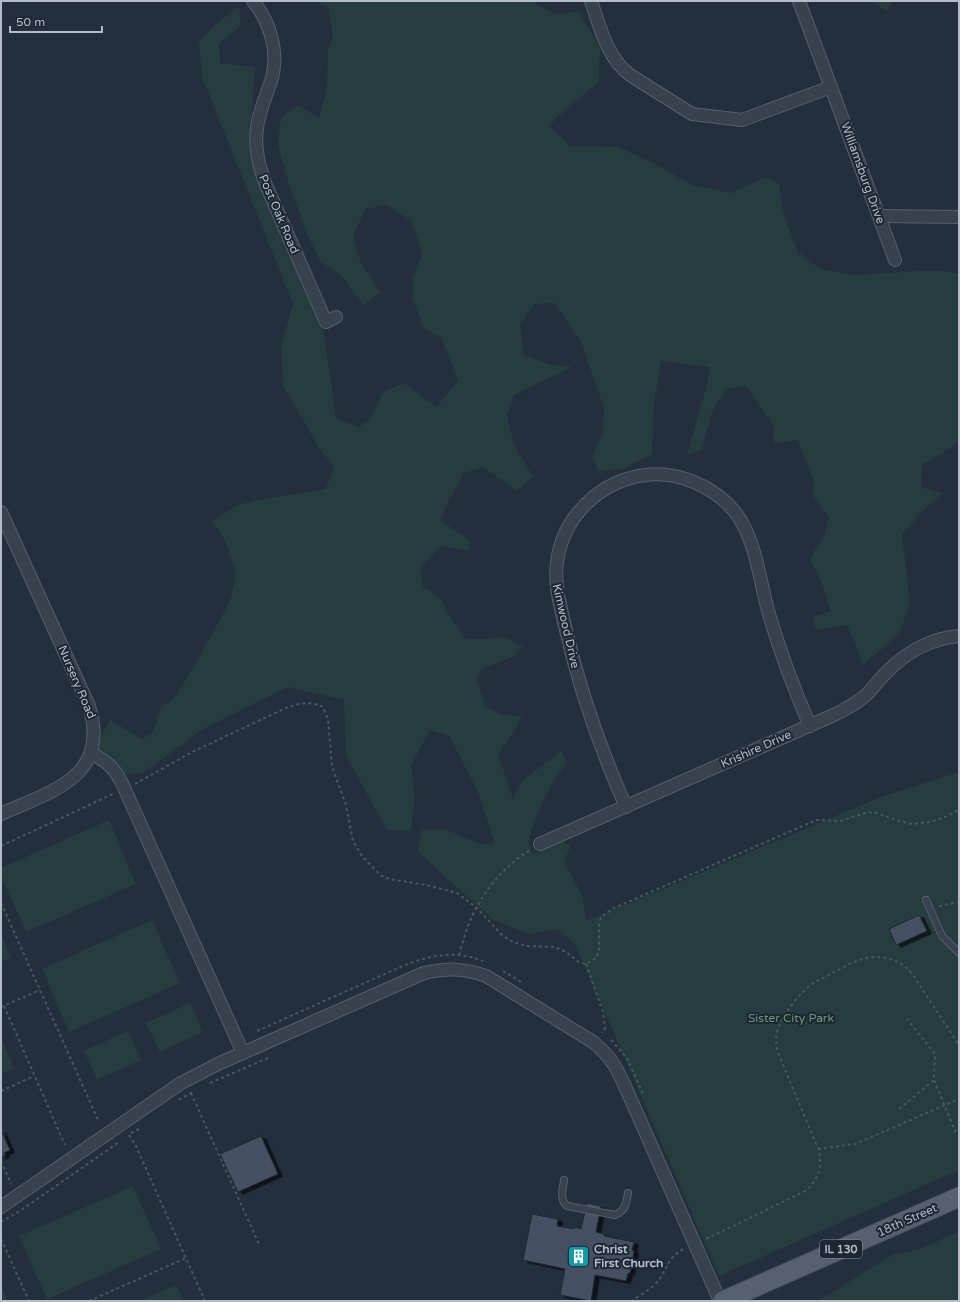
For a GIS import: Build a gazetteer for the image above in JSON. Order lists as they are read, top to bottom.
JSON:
{
  "streets": {
    "main road": ["18th Street", "IL 130"],
    "street": [
      "Williamsburg Drive",
      "Post Oak Road",
      "Kimwood Drive",
      "Nursery Road",
      "Krishire Drive"
    ]
  },
  "crossings": [
    ["Kimwood Drive", "Krishire Drive"]
  ],
  "parks": ["Sister City Park"],
  "places": {
    "building": ["Christ First Church"]
  },
  "scale_bar": "50 m"
}
